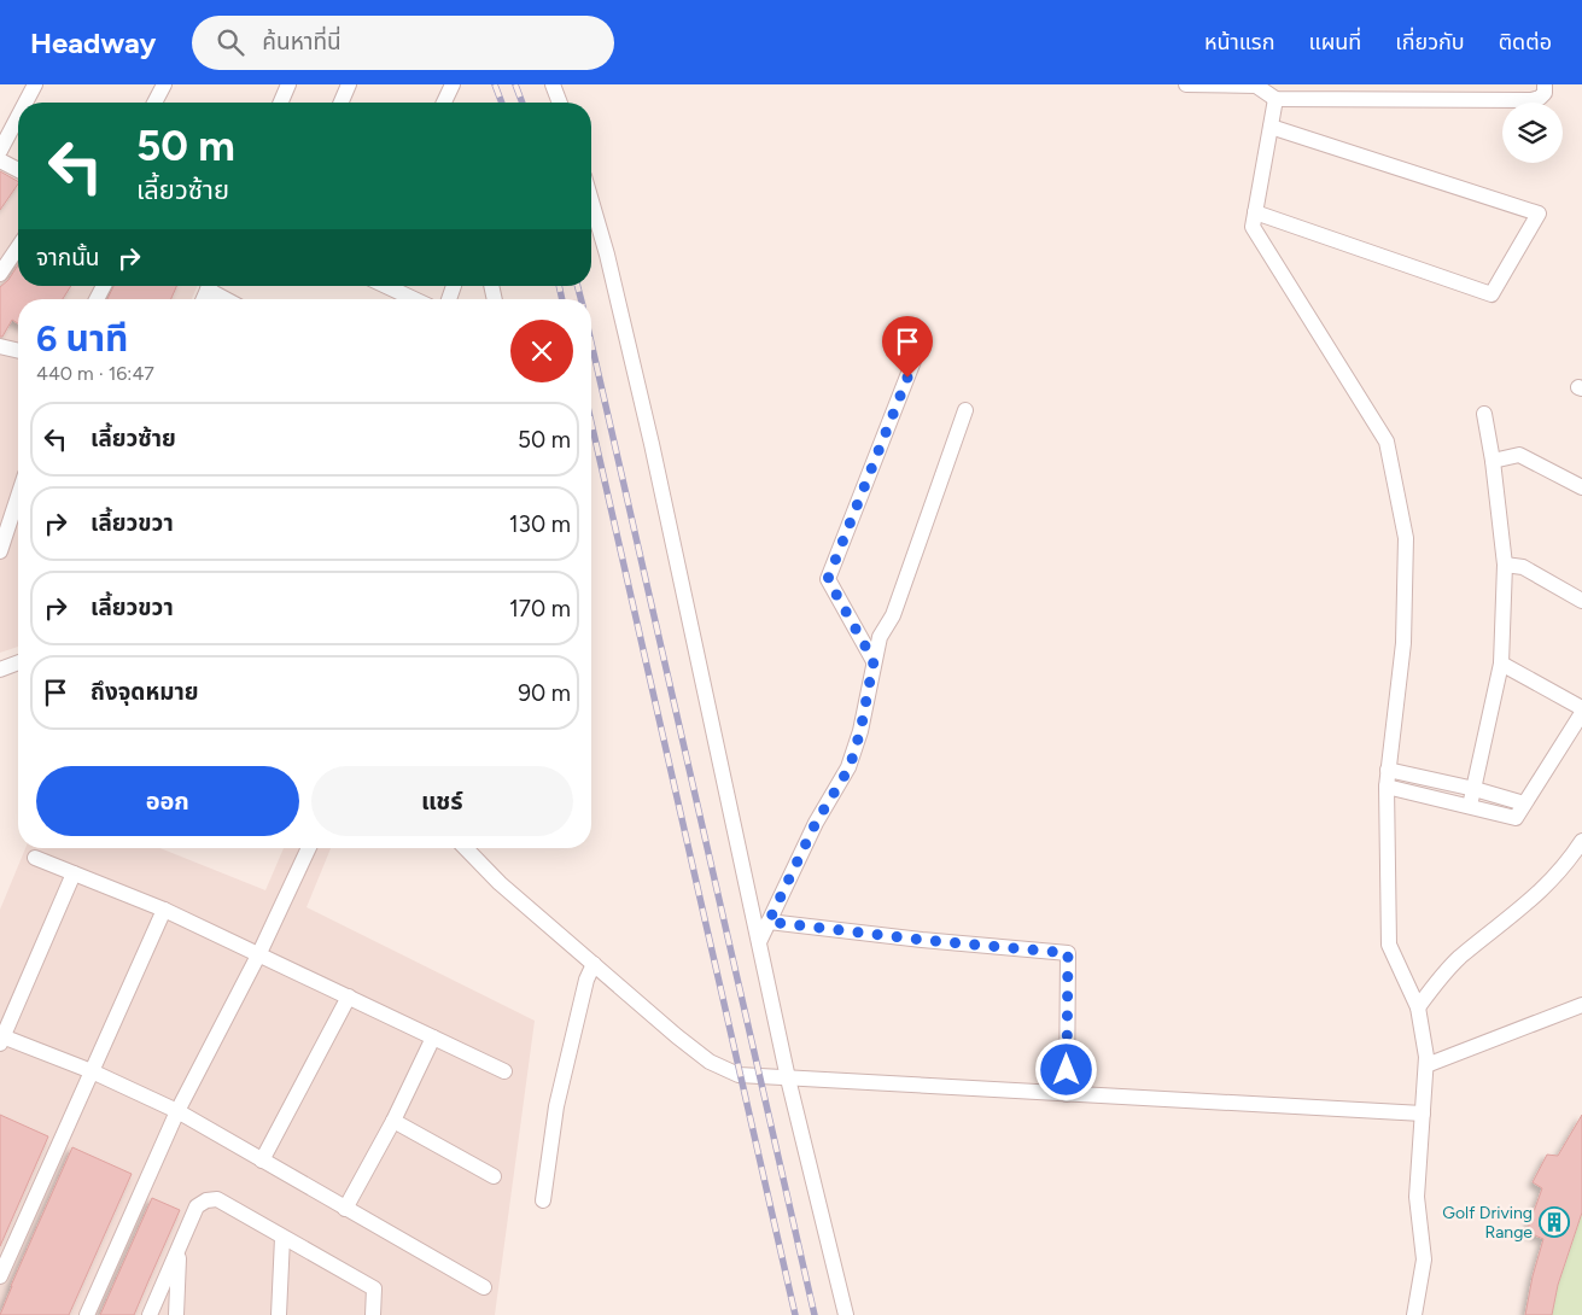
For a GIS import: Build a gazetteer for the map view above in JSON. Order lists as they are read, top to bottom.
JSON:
{
  "places": {
    "building": ["Golf Driving Range"]
  },
  "page": {
    "header": "Headway",
    "search": "ค้นหาที่นี่",
    "nav": [
      "หน้าแรก",
      "แผนที่",
      "เกี่ยวกับ",
      "ติดต่อ"
    ],
    "turn": ["50 m", "เลี้ยวซ้าย"],
    "then": "จากนั้น",
    "heading": ["6 นาที", "440 m · 16:47"],
    "list": [
      {
        "name": "เลี้ยวซ้าย",
        "value": "50 m"
      },
      {
        "name": "เลี้ยวขวา",
        "value": "130 m"
      },
      {
        "name": "เลี้ยวขวา",
        "value": "170 m"
      },
      {
        "name": "ถึงจุดหมาย",
        "value": "90 m"
      }
    ],
    "buttons": ["ออก", "แชร์"]
  }
}
